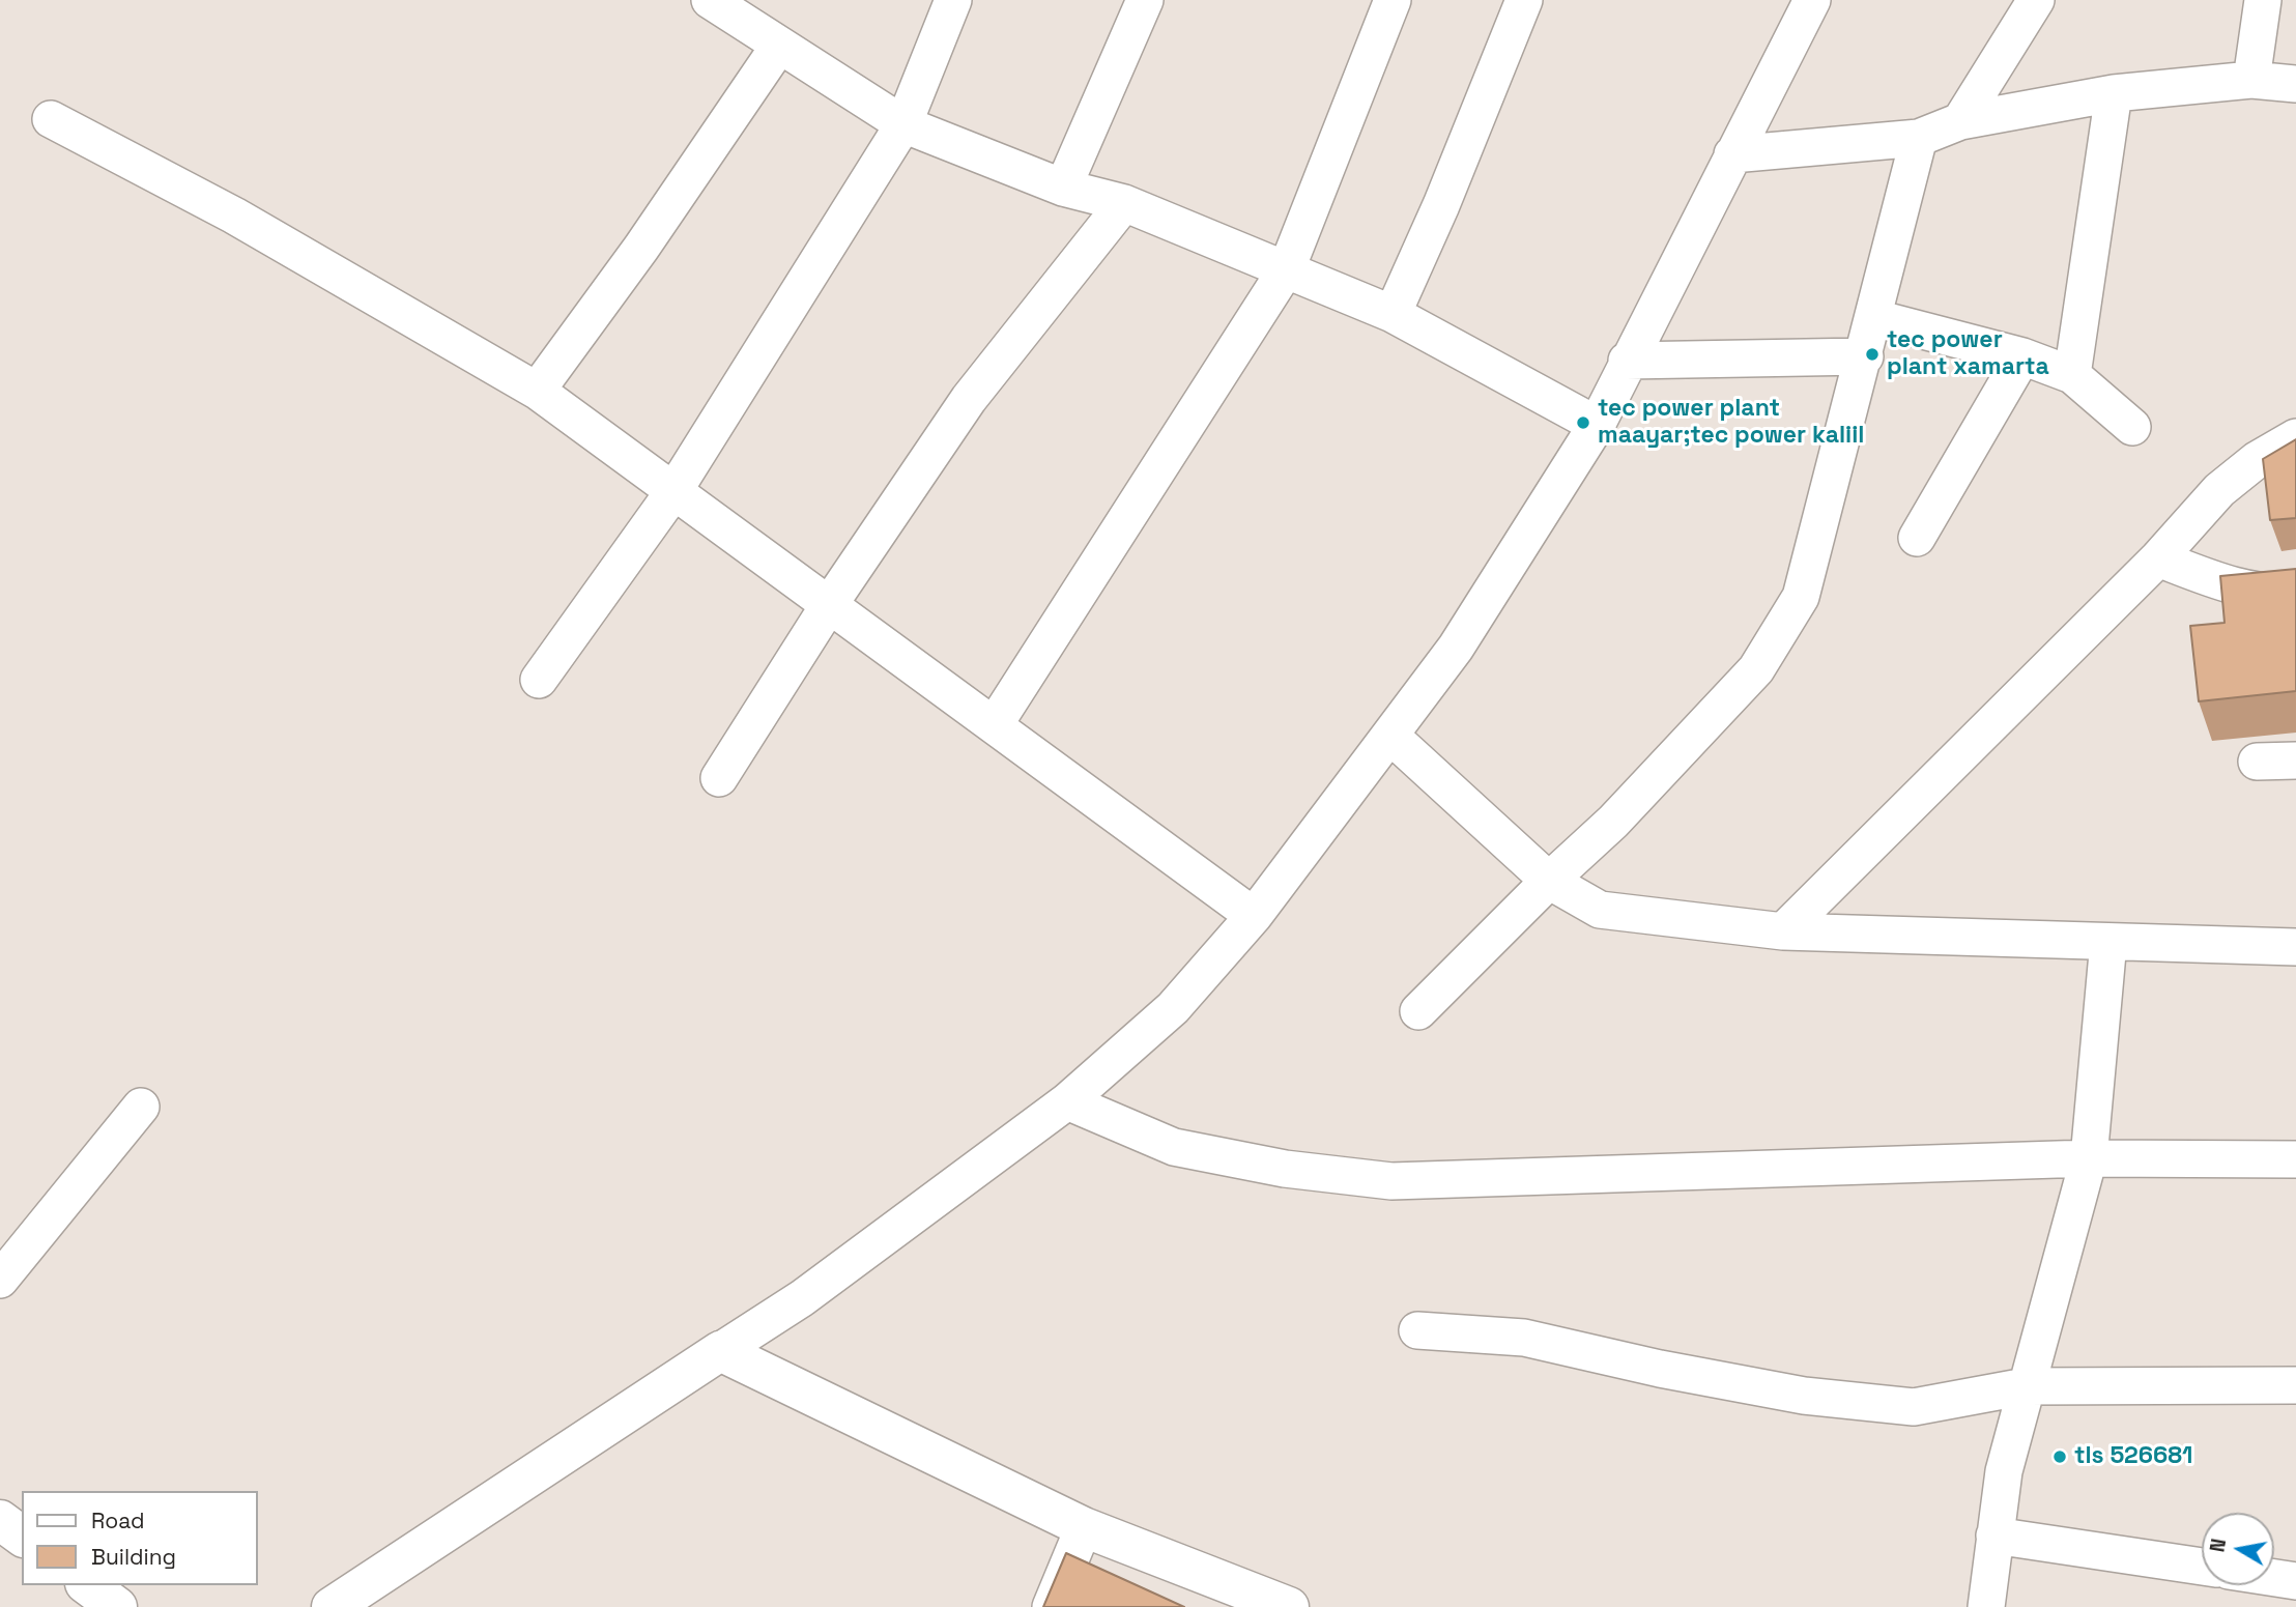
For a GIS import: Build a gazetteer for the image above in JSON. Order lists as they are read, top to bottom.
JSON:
{
  "places": ["tec power plant xamarta", "tec power plant maayar;tec power kaliil", "tls 526681"],
  "legend": ["Road", "Building"],
  "north": "left"
}
